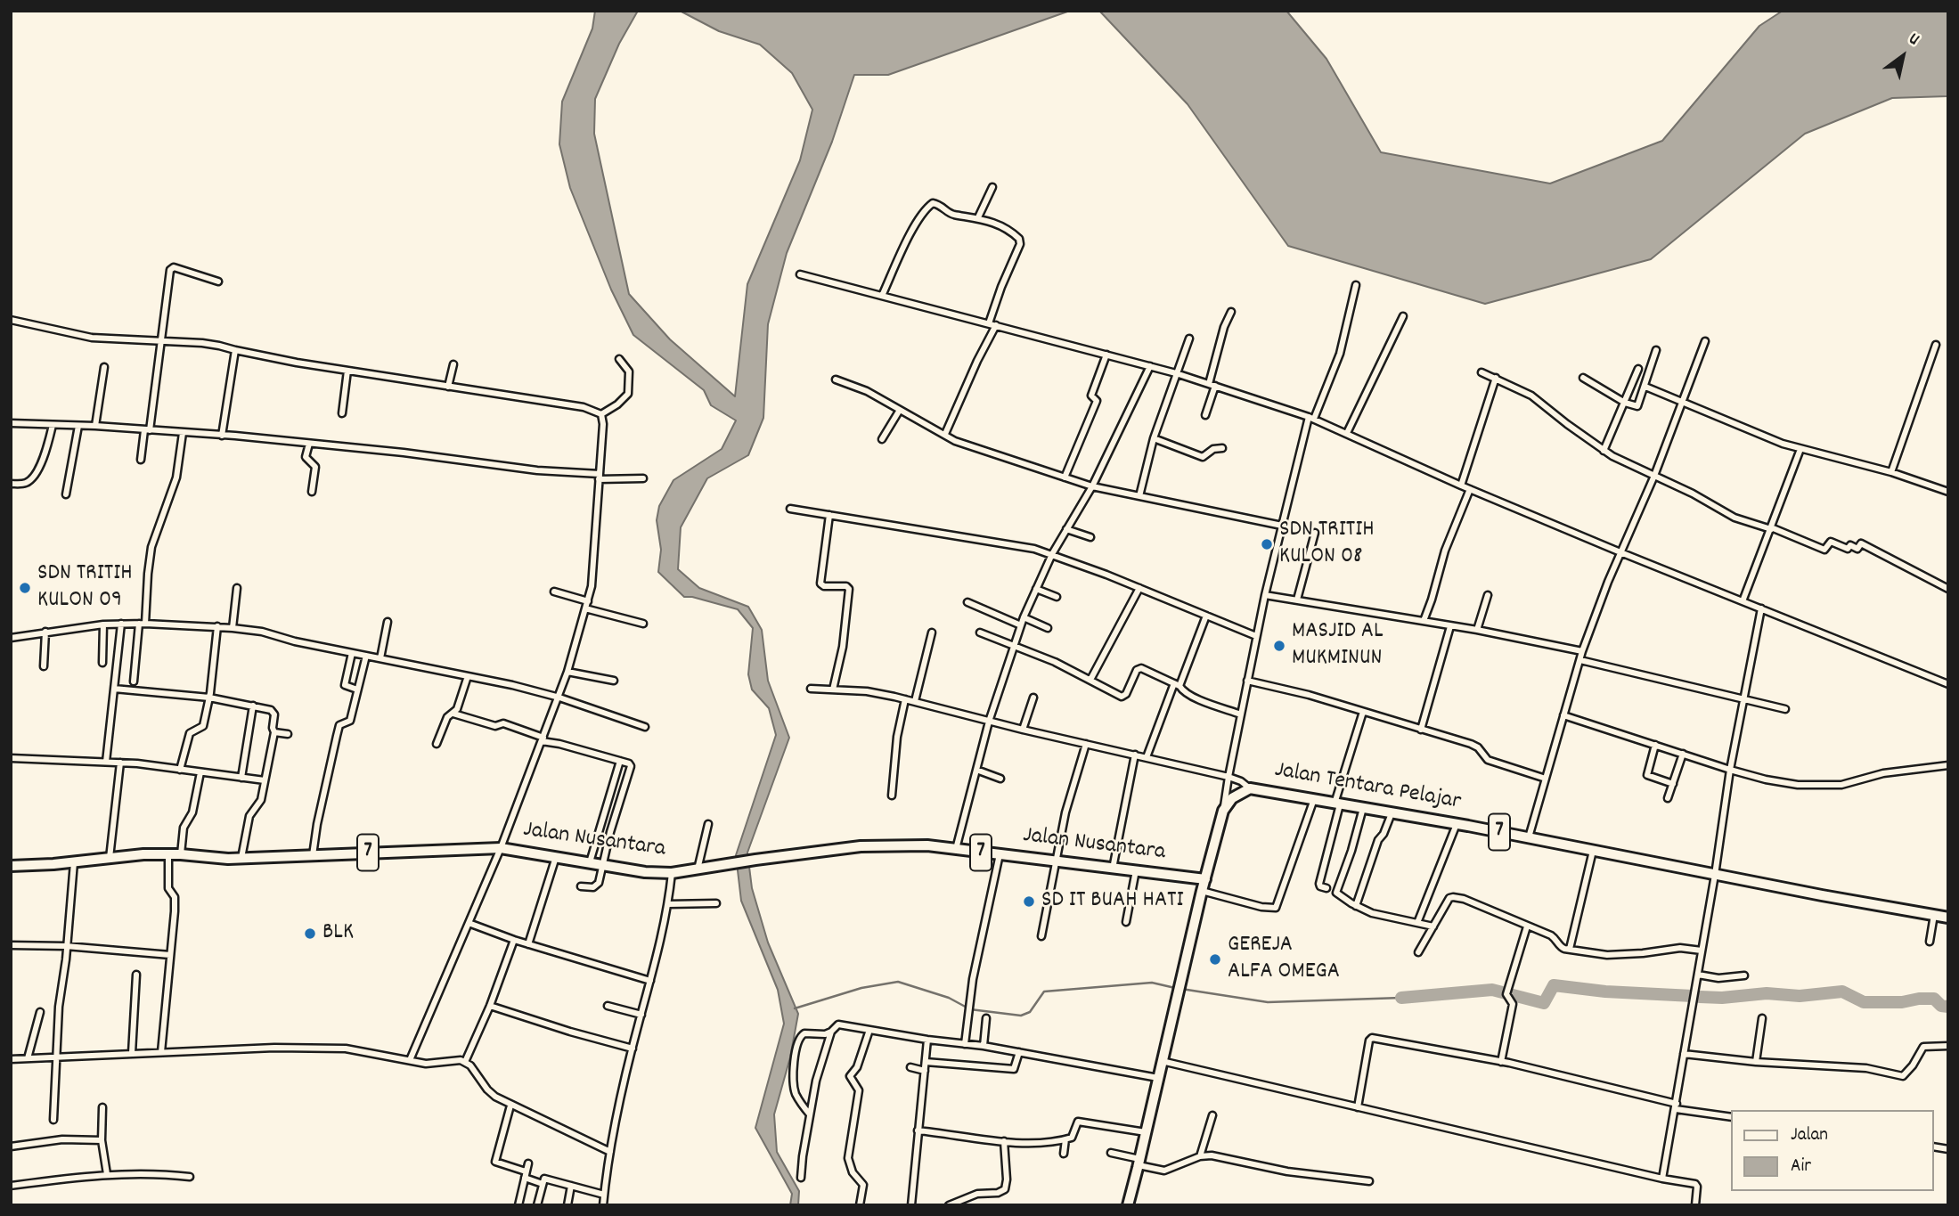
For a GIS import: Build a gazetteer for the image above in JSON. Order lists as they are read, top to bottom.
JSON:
{
  "streets": {
    "highway": ["Jalan Tentara Pelajar", "7", "Jalan Nusantara"]
  },
  "places": [
    "SDN TRITIH KULON 08",
    "SDN TRITIH KULON 09",
    "MASJID AL MUKMINUN",
    "SD IT BUAH HATI",
    "BLK",
    "GEREJA ALFA OMEGA"
  ],
  "legend": ["Jalan", "Air"],
  "north": "top right"
}
